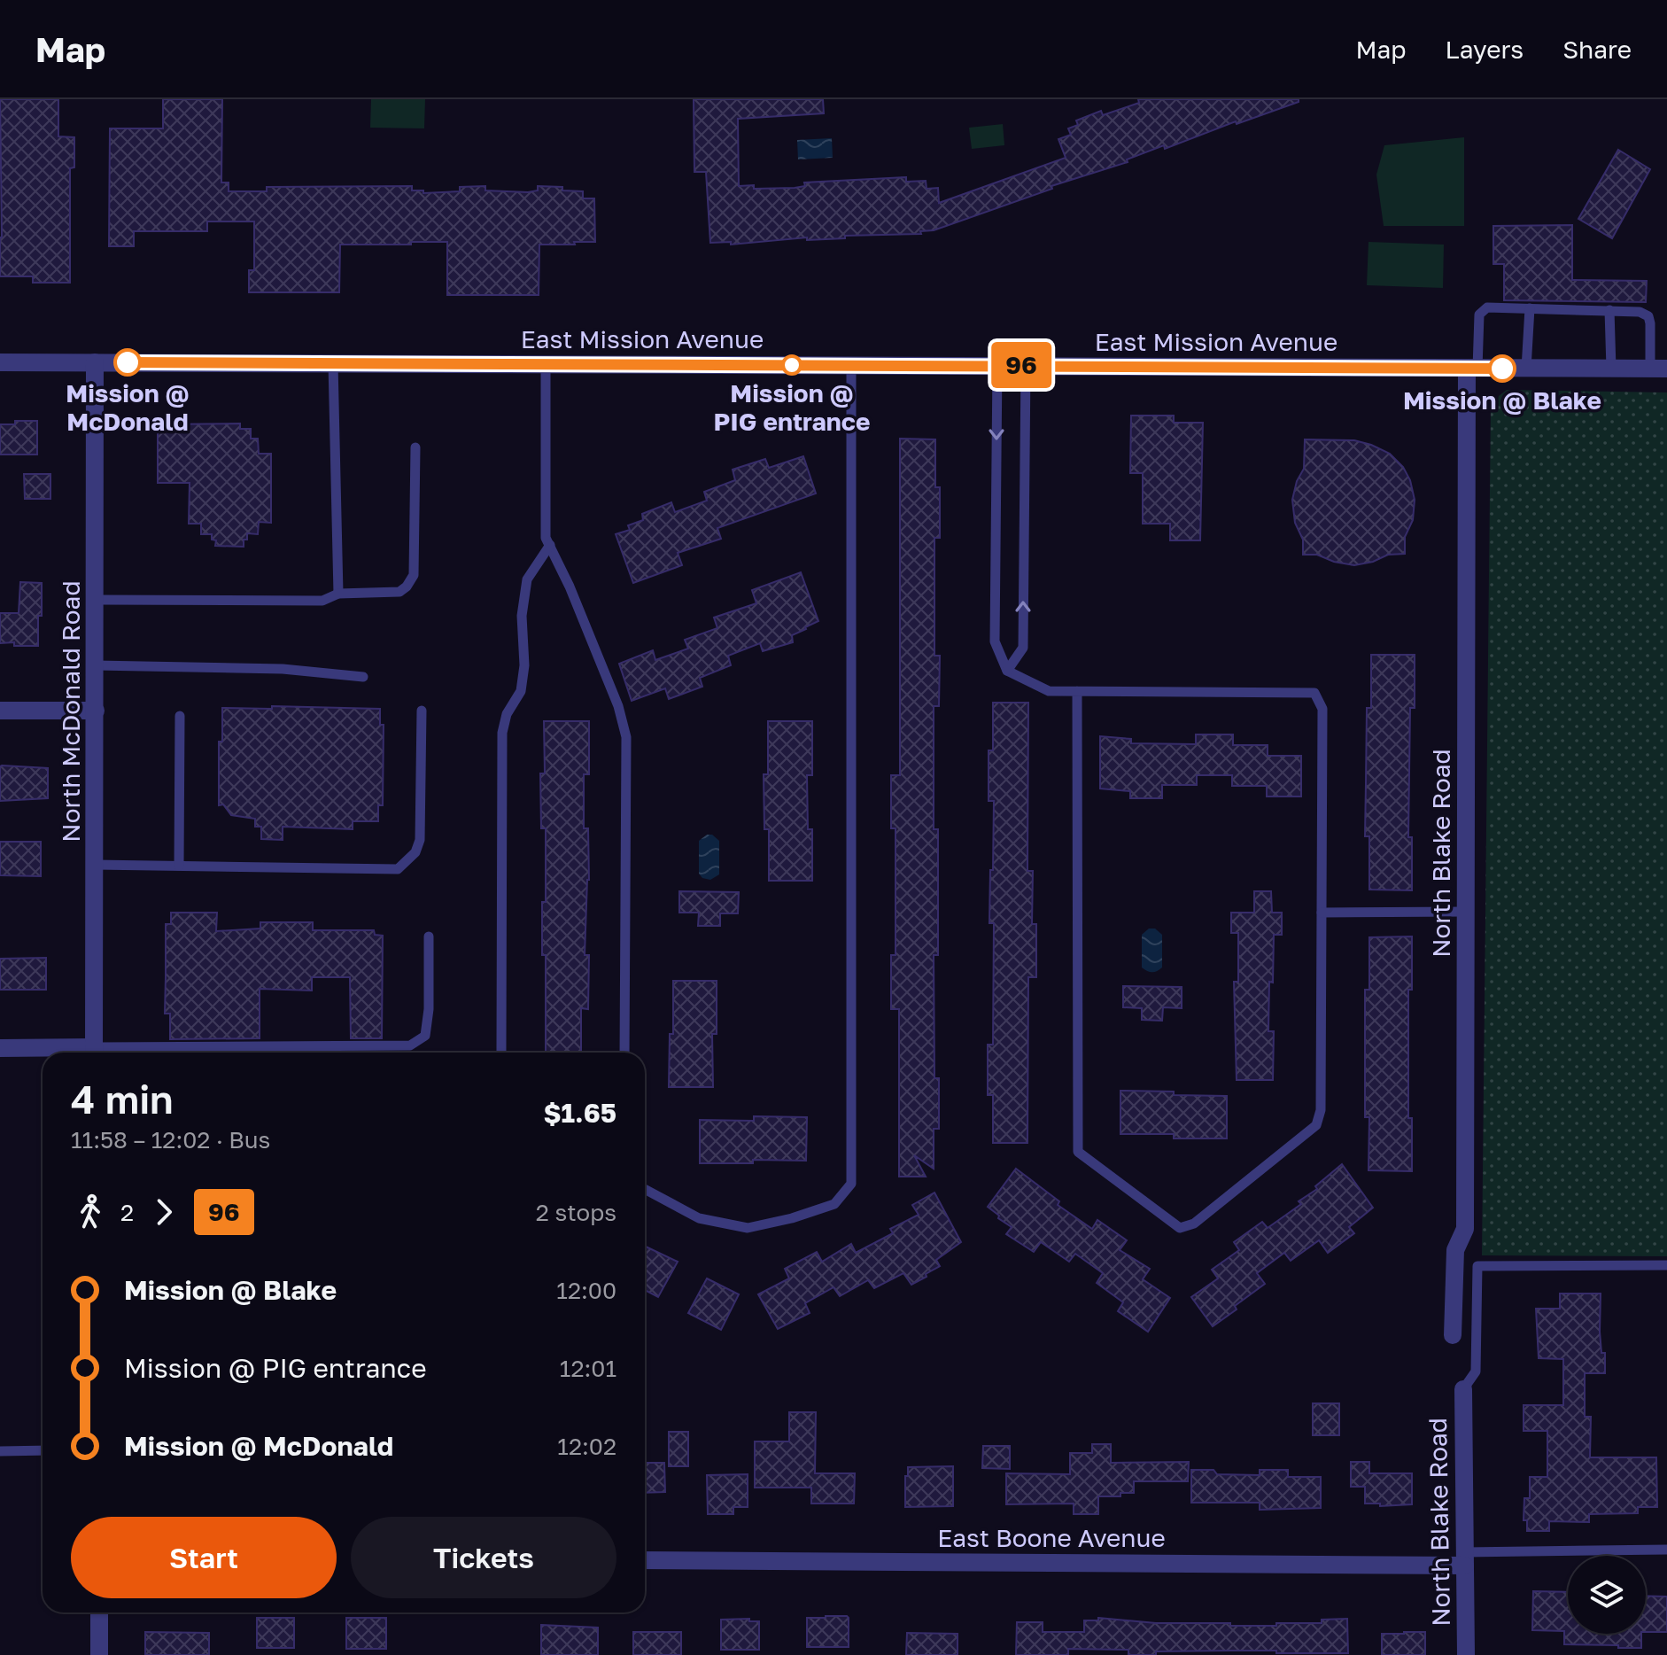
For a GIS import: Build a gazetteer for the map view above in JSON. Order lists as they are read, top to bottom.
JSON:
{
  "streets": {
    "street": [
      "East Mission Avenue",
      "North McDonald Road",
      "North Blake Road",
      "East Boone Avenue"
    ]
  },
  "crossings": [
    ["East Mission Avenue", "North McDonald Road"],
    ["East Mission Avenue", "North Blake Road"],
    ["North Blake Road", "East Boone Avenue"]
  ],
  "places": ["Mission @ McDonald", "Mission @ PIG entrance", "Mission @ Blake"],
  "lines": ["bus line 96"],
  "page": {
    "header": "Map",
    "nav": ["Map", "Layers", "Share"],
    "on_map": "96",
    "heading": ["4 min", "11:58 – 12:02 · Bus", "$1.65"],
    "legs": ["2", "96", "2 stops"],
    "list": [
      {
        "name": "Mission @ Blake",
        "value": "12:00"
      },
      {
        "name": "Mission @ PIG entrance",
        "value": "12:01"
      },
      {
        "name": "Mission @ McDonald",
        "value": "12:02"
      }
    ],
    "buttons": ["Start", "Tickets"]
  }
}
